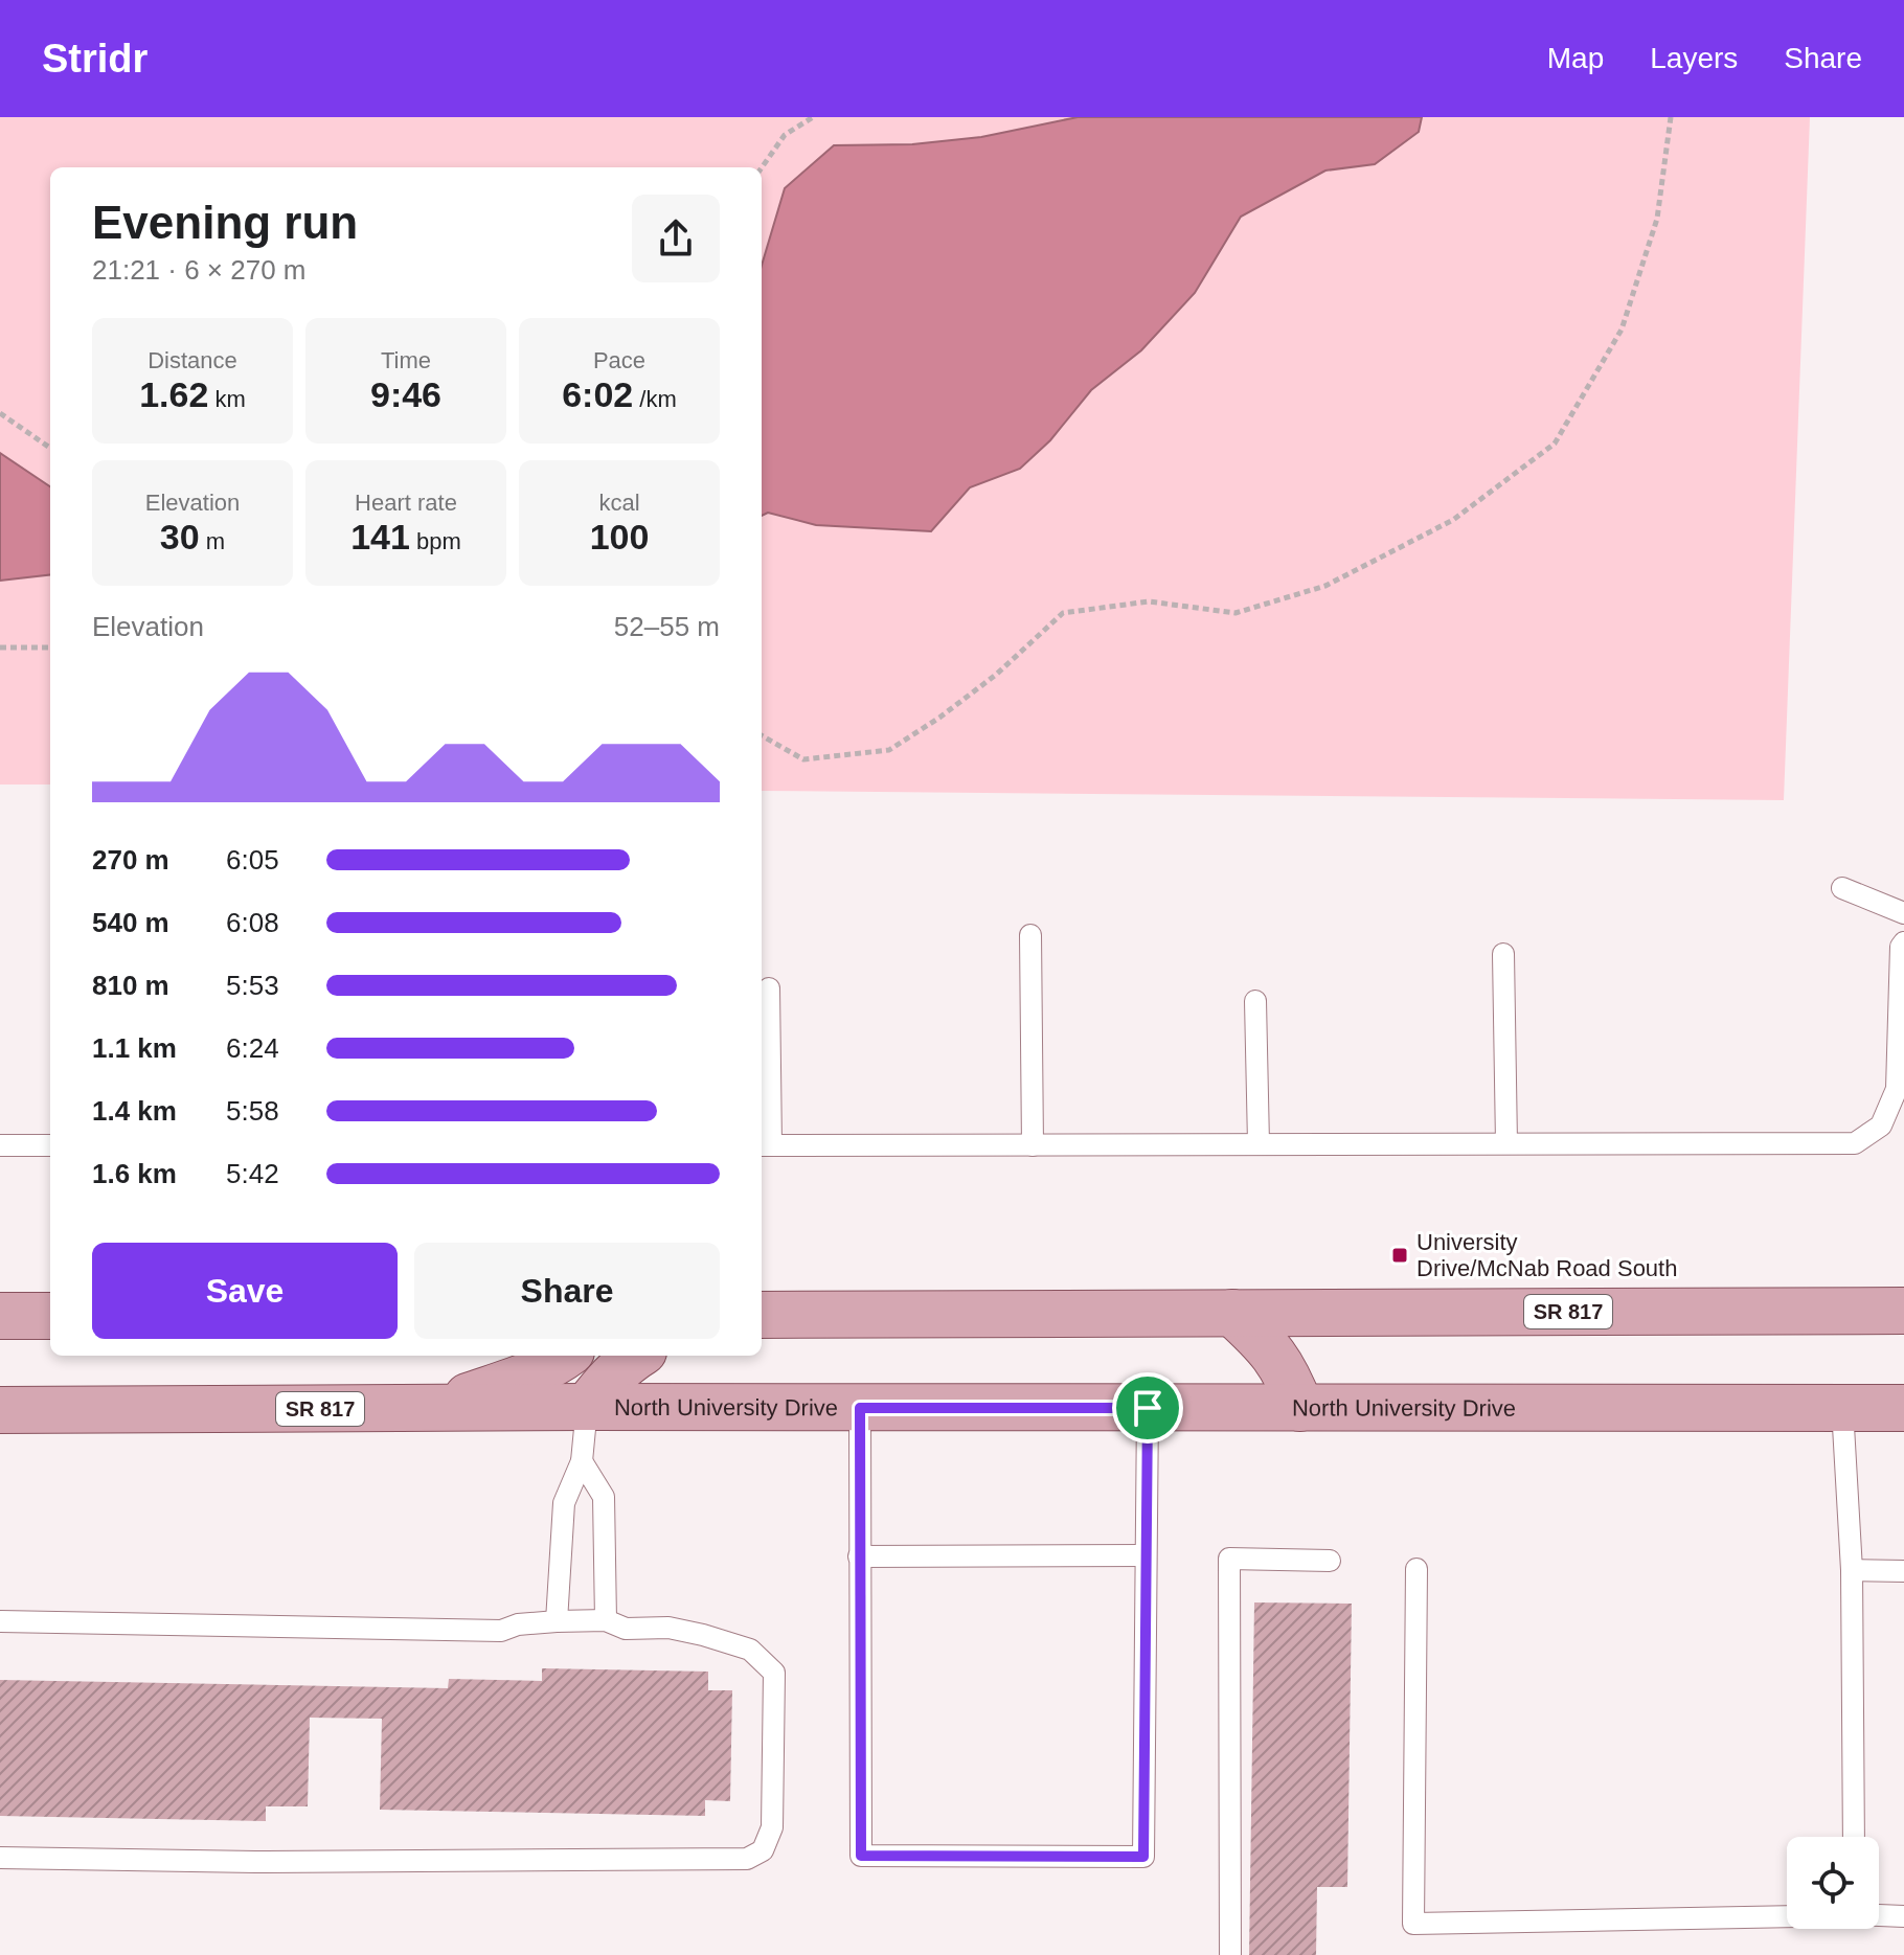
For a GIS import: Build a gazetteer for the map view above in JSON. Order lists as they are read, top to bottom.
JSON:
{
  "streets": {
    "main road": ["SR 817", "North University Drive"]
  },
  "places": {
    "transit": ["University Drive/McNab Road South"]
  },
  "page": {
    "header": "Stridr",
    "nav": ["Map", "Layers", "Share"],
    "heading": ["Evening run", "21:21 · 6 × 270 m"],
    "stats": [
      ["Distance", "1.62 km"],
      ["Time", "9:46"],
      ["Pace", "6:02 /km"],
      ["Elevation", "30 m"],
      ["Heart rate", "141 bpm"],
      ["kcal", "100"]
    ],
    "chart": ["Elevation", "52–55 m"],
    "list": [
      {
        "name": "270 m",
        "note": "6:05"
      },
      {
        "name": "540 m",
        "note": "6:08"
      },
      {
        "name": "810 m",
        "note": "5:53"
      },
      {
        "name": "1.1 km",
        "note": "6:24"
      },
      {
        "name": "1.4 km",
        "note": "5:58"
      },
      {
        "name": "1.6 km",
        "note": "5:42"
      }
    ],
    "buttons": ["Save", "Share"]
  }
}
